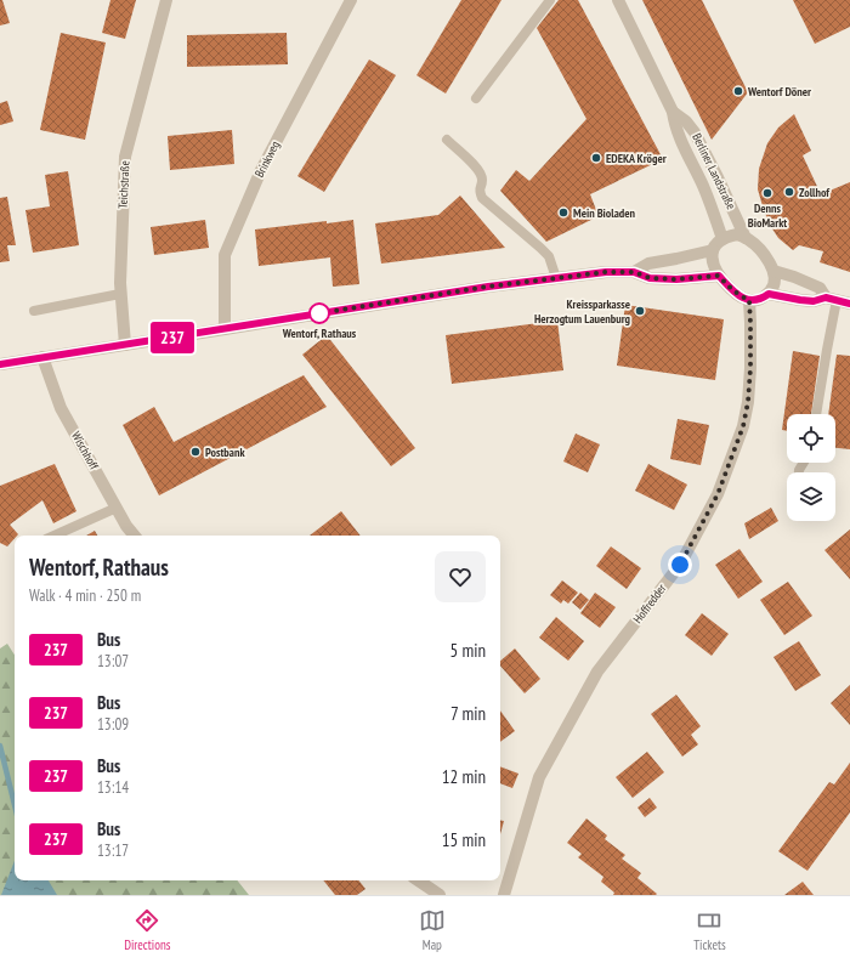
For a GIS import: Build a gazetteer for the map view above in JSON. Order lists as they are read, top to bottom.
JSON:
{
  "streets": {
    "street": [
      "Brinkweg",
      "Berliner Landstraße",
      "Teichstraße",
      "Wischhoff",
      "Hoffredder"
    ]
  },
  "crossings": [
    ["Berliner Landstraße", "Hoffredder"]
  ],
  "places": [
    "Wentorf Döner",
    "EDEKA Kröger",
    "Zollhof",
    "Denns BioMarkt",
    "Mein Bioladen",
    "Kreissparkasse Herzogtum Lauenburg",
    "Wentorf, Rathaus",
    "Postbank"
  ],
  "lines": ["bus line 237"],
  "page": {
    "on_map": "237",
    "heading": ["Wentorf, Rathaus", "Walk · 4 min · 250 m"],
    "list": [
      {
        "mark": "237",
        "name": "Bus",
        "note": "13:07",
        "value": "5 min"
      },
      {
        "mark": "237",
        "name": "Bus",
        "note": "13:09",
        "value": "7 min"
      },
      {
        "mark": "237",
        "name": "Bus",
        "note": "13:14",
        "value": "12 min"
      },
      {
        "mark": "237",
        "name": "Bus",
        "note": "13:17",
        "value": "15 min"
      }
    ],
    "tabs": ["Directions", "Map", "Tickets"]
  }
}
